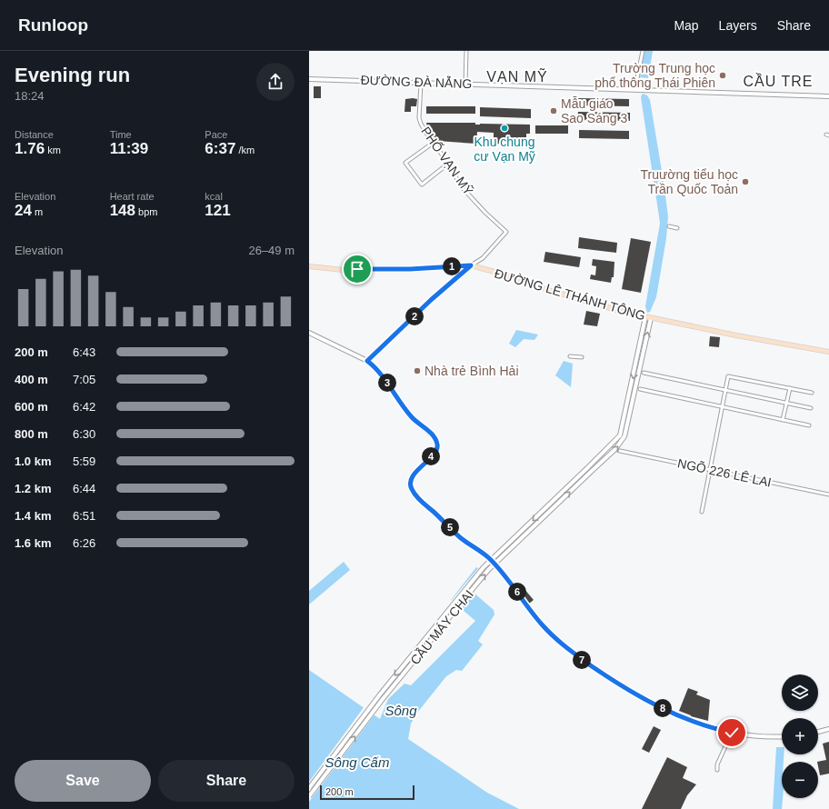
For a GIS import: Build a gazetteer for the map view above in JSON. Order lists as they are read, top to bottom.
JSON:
{
  "streets": {
    "main road": ["ĐƯỜNG LÊ THÁNH TÔNG"],
    "street": [
      "ĐƯỜNG ĐÀ NẴNG",
      "PHỐ VẠN MỸ",
      "NGÕ 226 LÊ LAI",
      "CẦU MÁY CHAI"
    ]
  },
  "crossings": [
    ["ĐƯỜNG ĐÀ NẴNG", "PHỐ VẠN MỸ"],
    ["PHỐ VẠN MỸ", "ĐƯỜNG LÊ THÁNH TÔNG"],
    ["ĐƯỜNG LÊ THÁNH TÔNG", "CẦU MÁY CHAI"]
  ],
  "districts": ["VẠN MỸ", "CẦU TRE"],
  "water": ["Sông", "Sông Cấm"],
  "places": [
    "Trường Trung học phổ thông Thái Phiên",
    "Mẫu giáo Sao Sáng 3",
    "Khu chung cư Vạn Mỹ",
    "Truường tiểu học Trần Quốc Toản",
    "Nhà trẻ Bình Hải"
  ],
  "scale_bar": "200 m",
  "page": {
    "header": "Runloop",
    "nav": ["Map", "Layers", "Share"],
    "heading": ["Evening run", "18:24"],
    "stats": [
      ["Distance", "1.76 km"],
      ["Time", "11:39"],
      ["Pace", "6:37 /km"],
      ["Elevation", "24 m"],
      ["Heart rate", "148 bpm"],
      ["kcal", "121"]
    ],
    "chart": ["Elevation", "26–49 m"],
    "pins": [
      "1",
      "2",
      "3",
      "4",
      "5",
      "6",
      "7",
      "8"
    ],
    "list": [
      {
        "name": "200 m",
        "note": "6:43"
      },
      {
        "name": "400 m",
        "note": "7:05"
      },
      {
        "name": "600 m",
        "note": "6:42"
      },
      {
        "name": "800 m",
        "note": "6:30"
      },
      {
        "name": "1.0 km",
        "note": "5:59"
      },
      {
        "name": "1.2 km",
        "note": "6:44"
      },
      {
        "name": "1.4 km",
        "note": "6:51"
      },
      {
        "name": "1.6 km",
        "note": "6:26"
      }
    ],
    "map_buttons": ["+", "−"],
    "buttons": ["Save", "Share"],
    "scale": "200 m"
  }
}
